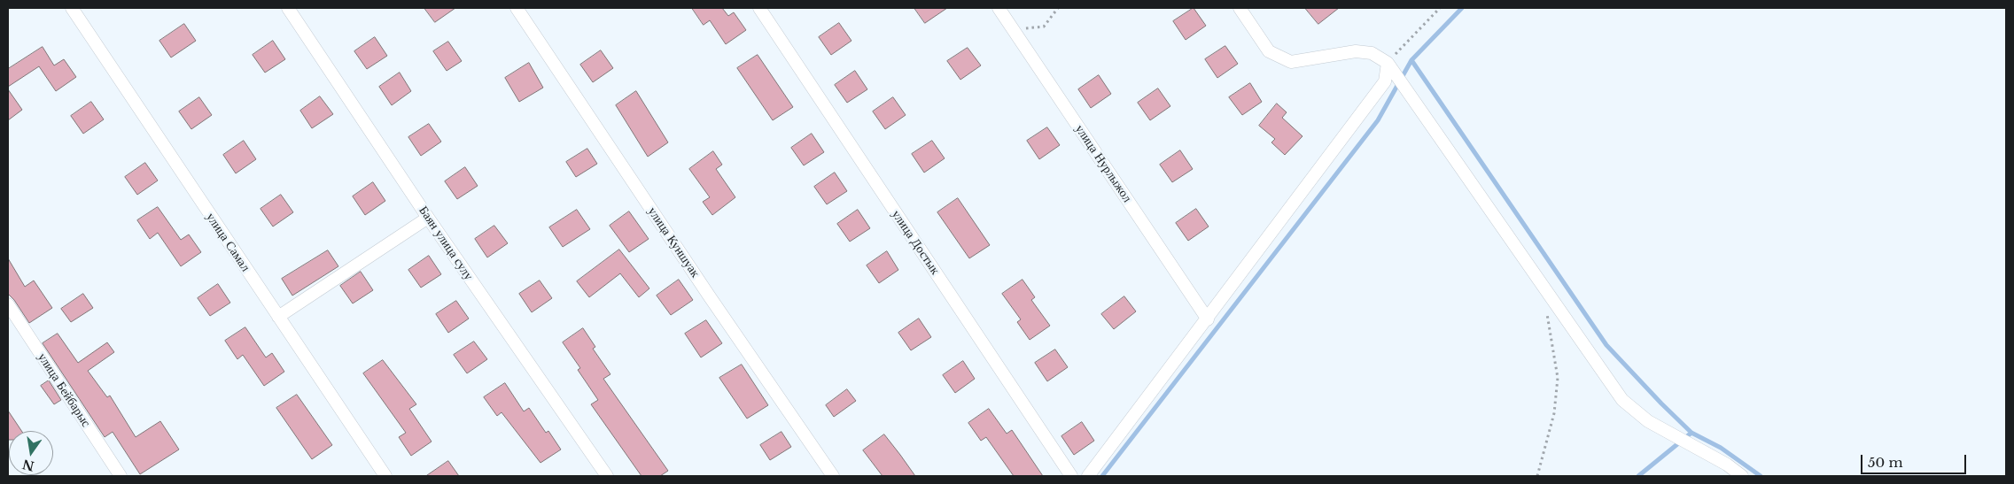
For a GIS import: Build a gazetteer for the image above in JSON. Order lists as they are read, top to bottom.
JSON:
{
  "streets": {
    "street": [
      "улица Нурлыжол",
      "улица Самал",
      "улица Куншуак",
      "улица Достык",
      "Баян улица сулу",
      "улица Бейбарыс"
    ]
  },
  "scale_bar": "50 m",
  "north": "bottom"
}
